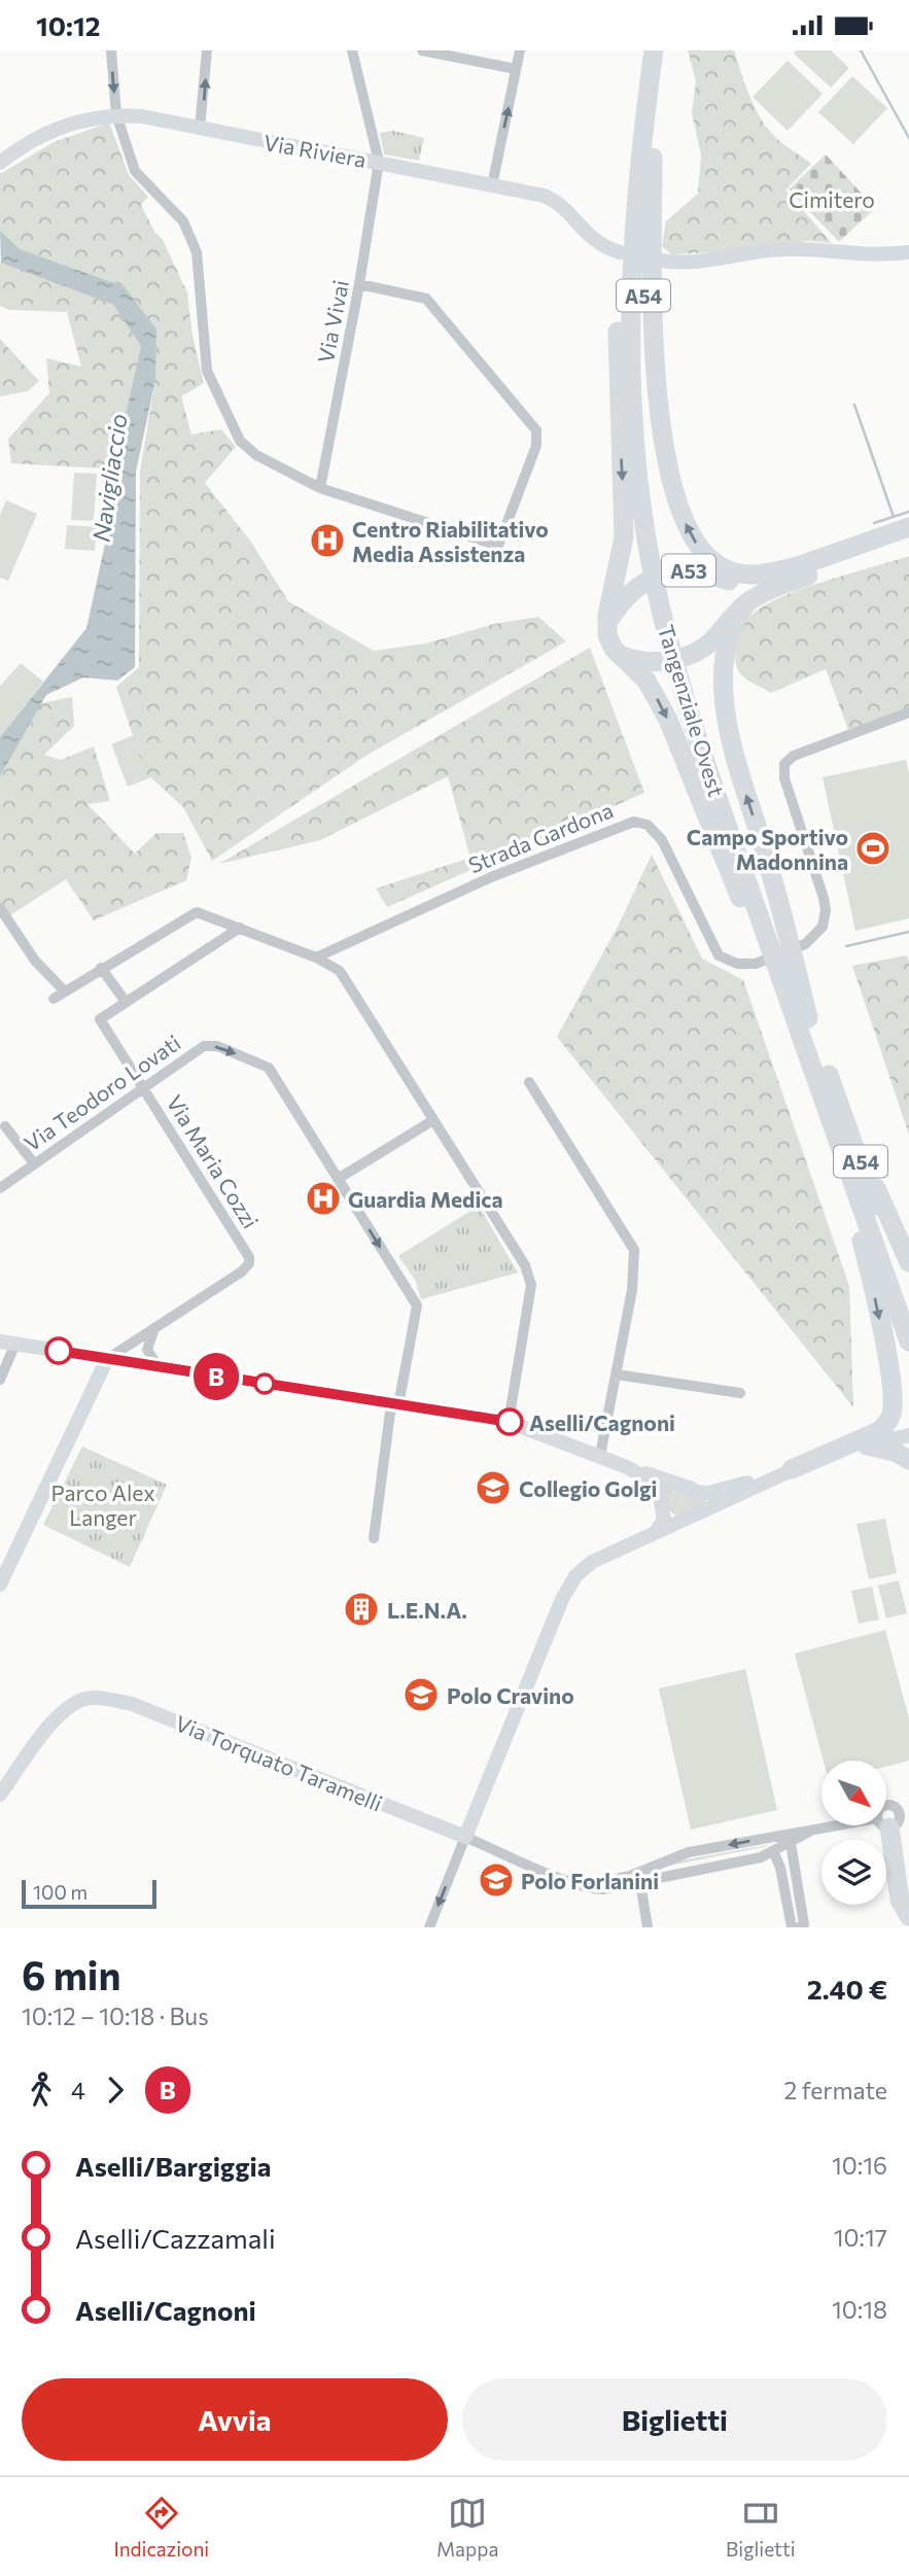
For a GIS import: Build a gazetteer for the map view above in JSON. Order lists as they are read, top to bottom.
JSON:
{
  "streets": {
    "highway": ["A54", "A53", "Tangenziale Ovest"],
    "street": [
      "Via Riviera",
      "Via Vivai",
      "Strada Gardona",
      "Via Teodoro Lovati",
      "Via Maria Cozzi",
      "Via Torquato Taramelli"
    ]
  },
  "crossings": [
    ["Via Riviera", "Via Vivai"],
    ["Via Teodoro Lovati", "Via Maria Cozzi"]
  ],
  "water": ["Navigliaccio"],
  "parks": ["Cimitero", "Parco Alex Langer"],
  "places": {
    "hospital": ["Centro Riabilitativo Media Assistenza", "Guardia Medica"],
    "sports": ["Campo Sportivo Madonnina"],
    "other": ["Aselli/Cagnoni"],
    "school or university": ["Collegio Golgi", "Polo Cravino", "Polo Forlanini"],
    "building": ["L.E.N.A."]
  },
  "lines": ["bus line B"],
  "scale_bar": "100 m",
  "north": "bottom right",
  "page": {
    "status": "10:12",
    "on_map": "B",
    "scale": "100 m",
    "heading": ["6 min", "10:12 – 10:18 · Bus", "2.40 €"],
    "legs": ["4", "B", "2 fermate"],
    "list": [
      {
        "name": "Aselli/Bargiggia",
        "value": "10:16"
      },
      {
        "name": "Aselli/Cazzamali",
        "value": "10:17"
      },
      {
        "name": "Aselli/Cagnoni",
        "value": "10:18"
      }
    ],
    "buttons": ["Avvia", "Biglietti"],
    "tabs": ["Indicazioni", "Mappa", "Biglietti"]
  }
}
